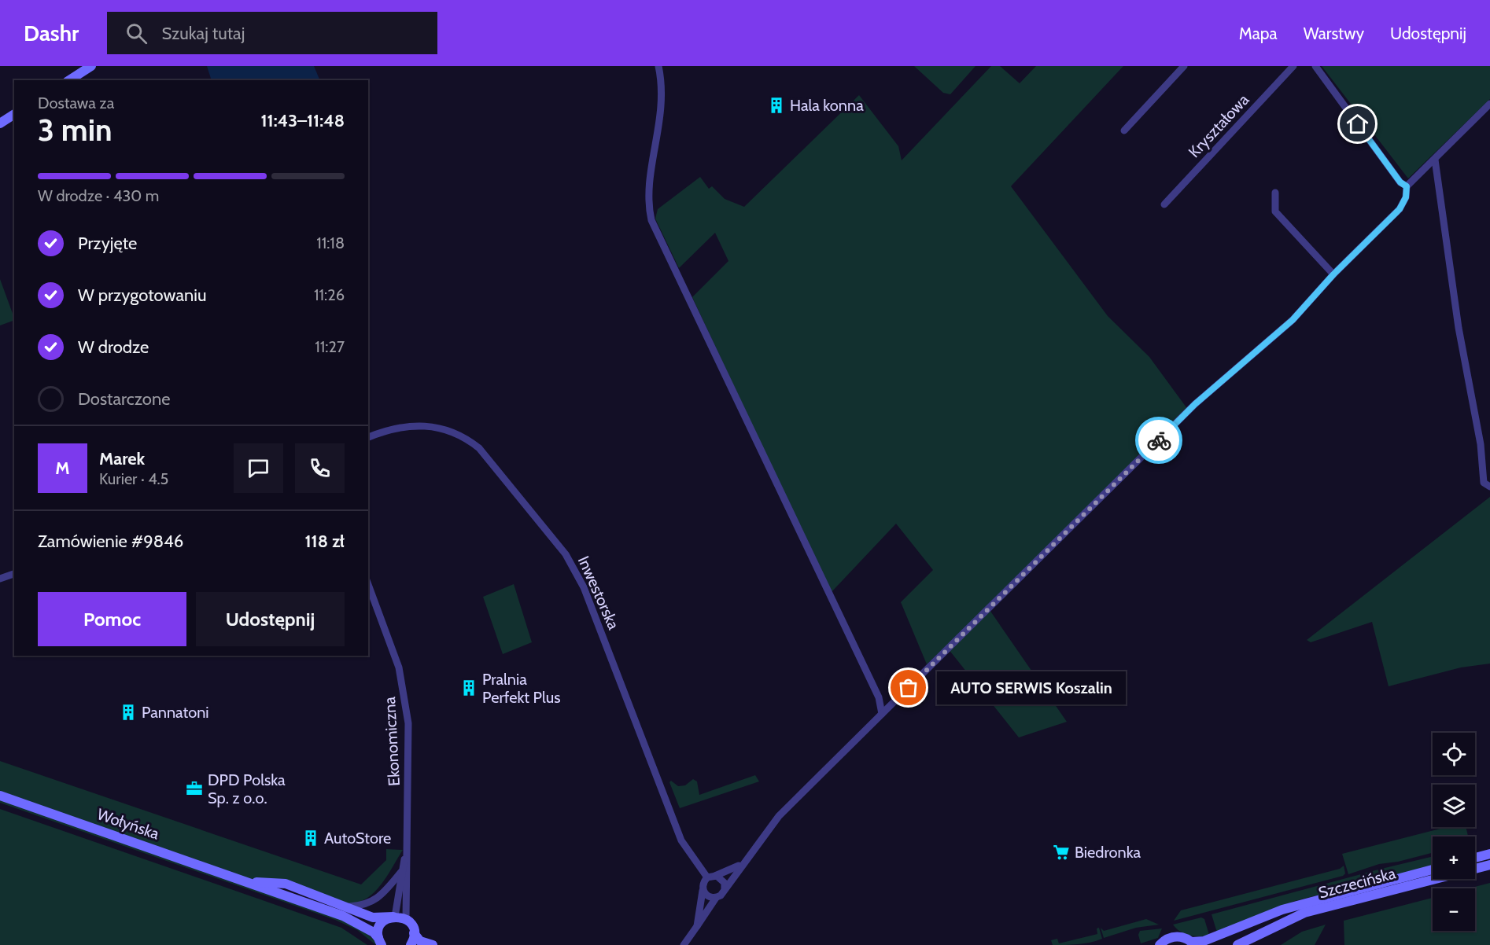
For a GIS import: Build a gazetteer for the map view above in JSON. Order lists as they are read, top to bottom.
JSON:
{
  "streets": {
    "main road": ["Wołyńska", "Szczecińska"],
    "street": ["Kryształowa", "Inwestorska", "Ekonomiczna"]
  },
  "crossings": [
    ["Ekonomiczna", "Wołyńska"]
  ],
  "places": {
    "building": [
      "Hala konna",
      "Pralnia Perfekt Plus",
      "Pannatoni",
      "AutoStore"
    ],
    "other": ["AUTO SERWIS Koszalin"],
    "office": ["DPD Polska Sp. z o.o."],
    "supermarket": ["Biedronka"]
  },
  "page": {
    "header": "Dashr",
    "search": "Szukaj tutaj",
    "nav": ["Mapa", "Warstwy", "Udostępnij"],
    "heading": ["3 min", "Dostawa za", "11:43–11:48"],
    "panel": [
      "Marek",
      "Kurier · 4.5",
      "Zamówienie #9846",
      "118 zł"
    ],
    "bar": "W drodze · 430 m",
    "list": [
      ["Przyjęte", "11:18"],
      ["W przygotowaniu", "11:26"],
      ["W drodze", "11:27"],
      "Dostarczone"
    ],
    "round": "M",
    "buttons": ["Pomoc", "Udostępnij"],
    "bubble": "AUTO SERWIS Koszalin",
    "map_buttons": ["+", "−"]
  }
}
